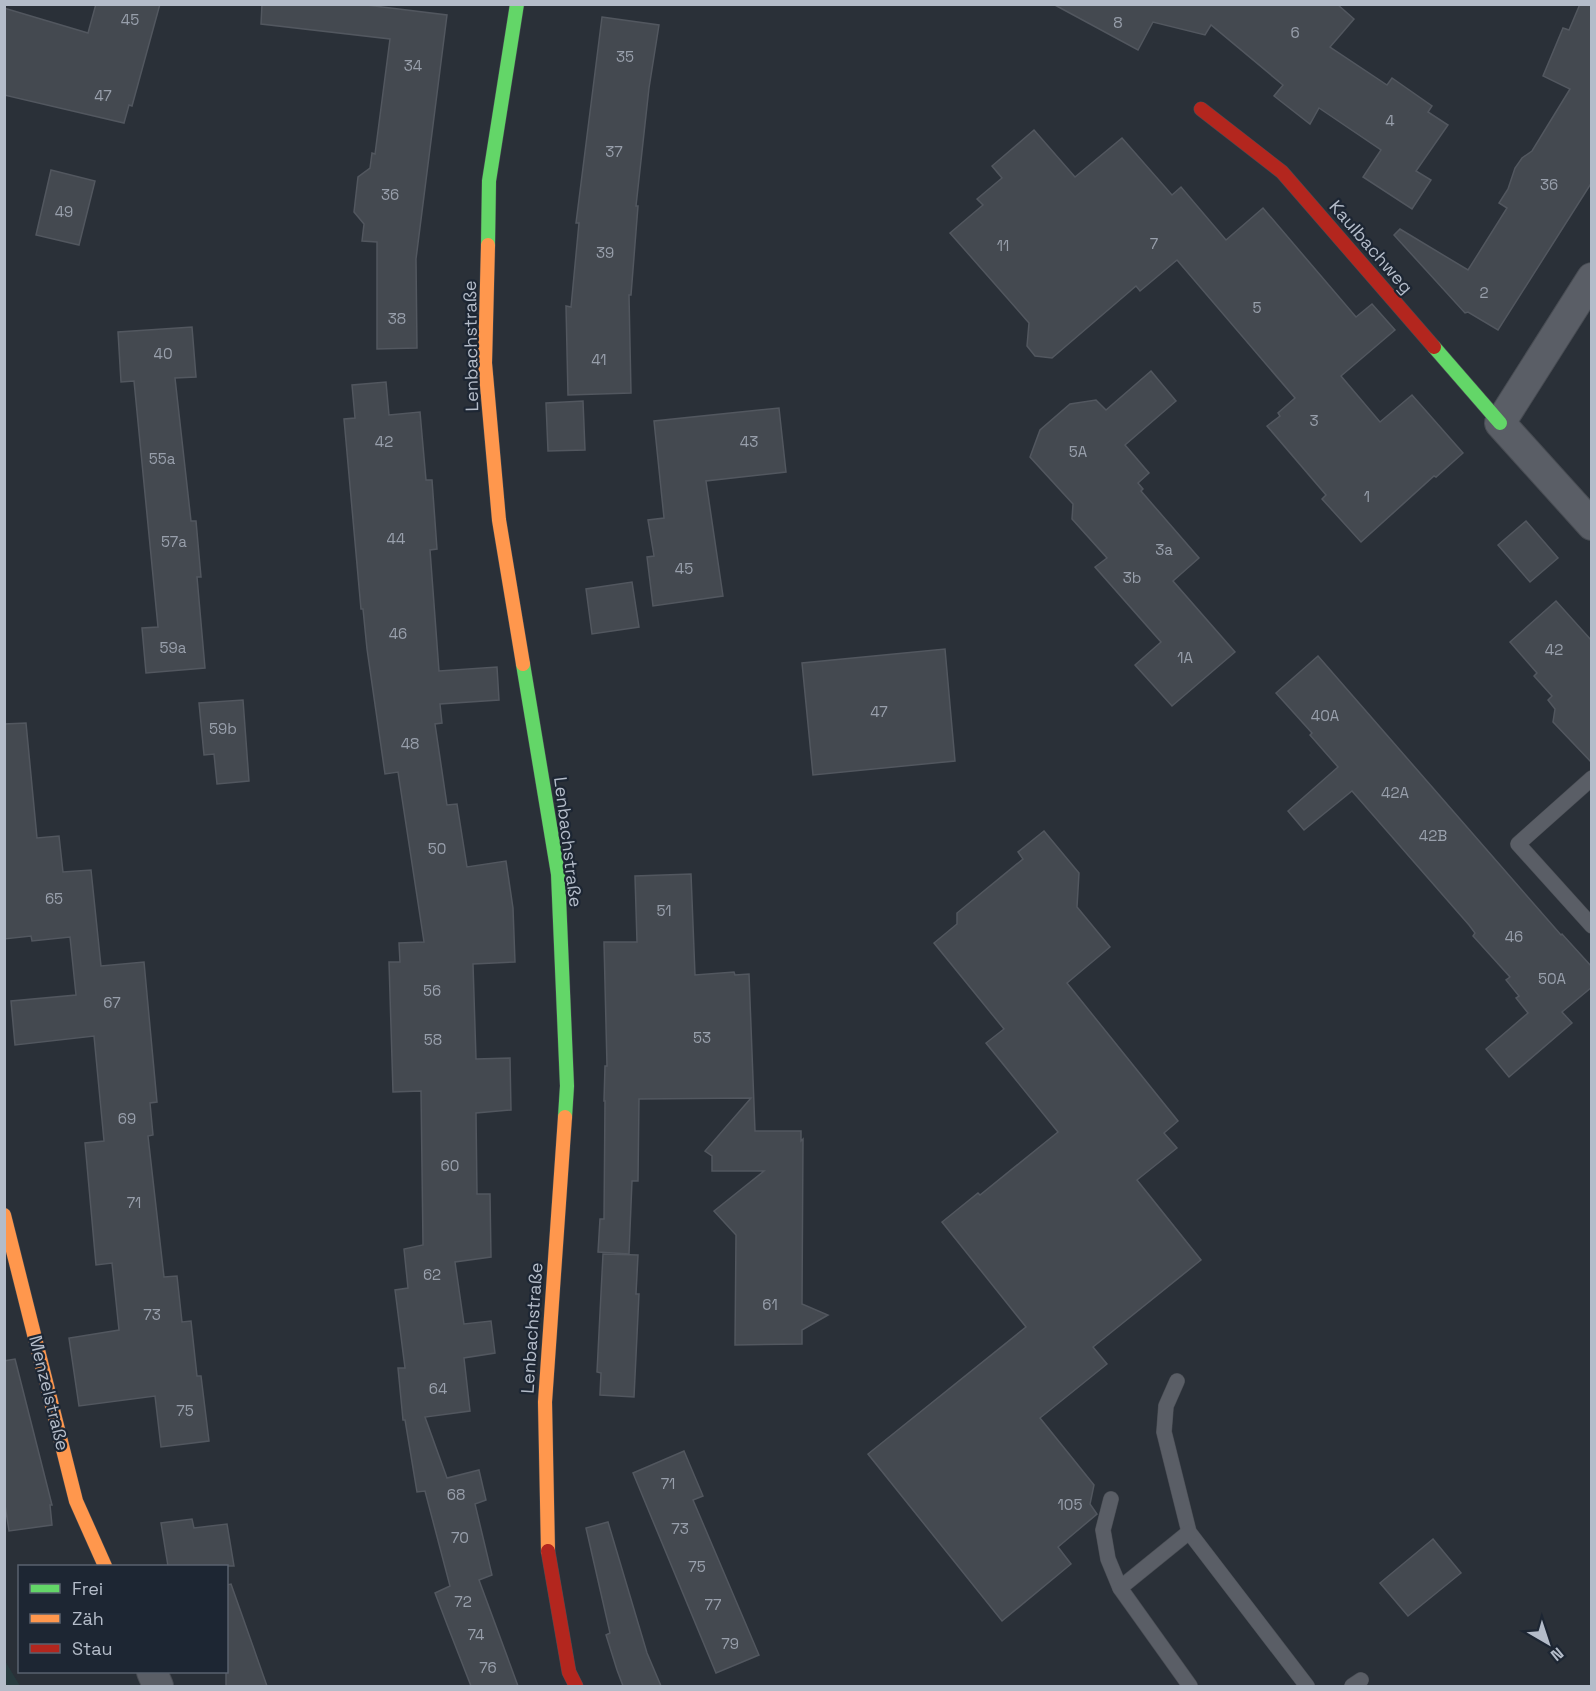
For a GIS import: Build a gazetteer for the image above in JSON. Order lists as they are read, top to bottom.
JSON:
{
  "streets": {
    "street": ["Kaulbachweg", "Lenbachstraße", "Menzelstraße"]
  },
  "house_numbers": [
    "45",
    "8",
    "6",
    "35",
    "34",
    "47",
    "4",
    "37",
    "36",
    "36",
    "49",
    "7",
    "11",
    "39",
    "2",
    "5",
    "38",
    "40",
    "41",
    "3",
    "42",
    "43",
    "5A",
    "55a",
    "1",
    "44",
    "57a",
    "3a",
    "45",
    "3b",
    "46",
    "59a",
    "42",
    "1A",
    "47",
    "40A",
    "59b",
    "48",
    "42A",
    "42B",
    "50",
    "65",
    "51",
    "46",
    "50A",
    "56",
    "67",
    "53",
    "58",
    "69",
    "60",
    "71",
    "62",
    "61",
    "73",
    "64",
    "75",
    "71",
    "68",
    "105",
    "73",
    "70",
    "75",
    "72",
    "77",
    "74",
    "79",
    "76"
  ],
  "legend": ["Frei", "Zäh", "Stau"],
  "north": "bottom right"
}
